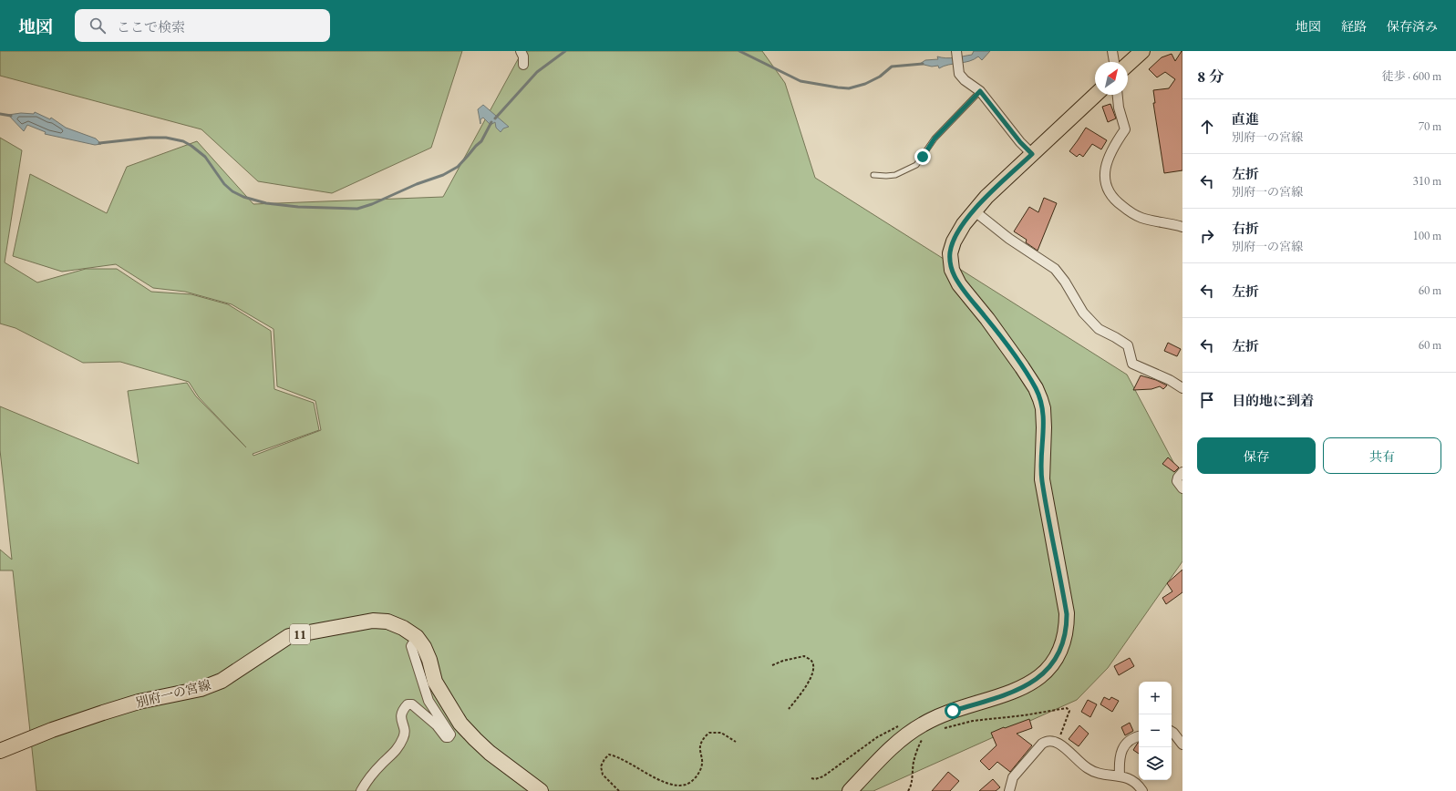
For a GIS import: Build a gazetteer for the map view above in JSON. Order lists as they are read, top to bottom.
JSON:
{
  "streets": {
    "main road": ["11", "別府一の宮線"]
  },
  "north": "top right",
  "page": {
    "header": "地図",
    "search": "ここで検索",
    "nav": ["地図", "経路", "保存済み"],
    "heading": ["8 分", "徒歩 · 600 m"],
    "list": [
      ["直進", "別府一の宮線", "70 m"],
      ["左折", "別府一の宮線", "310 m"],
      ["右折", "別府一の宮線", "100 m"],
      ["左折", "60 m"],
      ["左折", "60 m"],
      "目的地に到着"
    ],
    "buttons": ["保存", "共有"],
    "map_buttons": ["+", "−"]
  }
}
